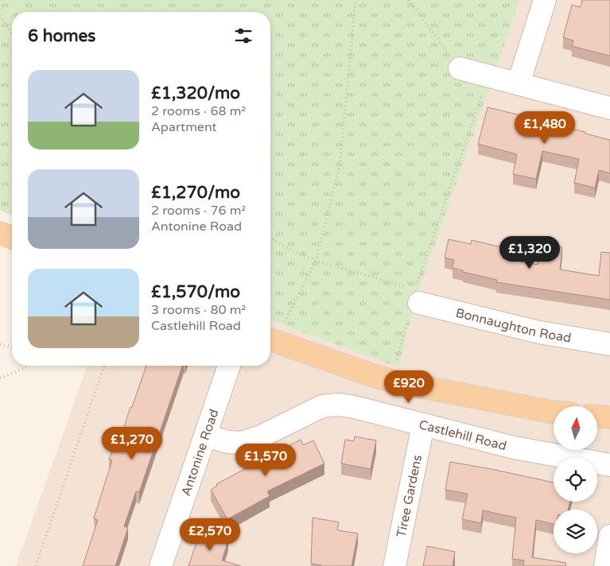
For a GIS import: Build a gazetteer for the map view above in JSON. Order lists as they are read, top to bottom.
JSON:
{
  "streets": {
    "street": [
      "Bonnaughton Road",
      "Castlehill Road",
      "Antonine Road",
      "Tiree Gardens"
    ]
  },
  "crossings": [
    ["Castlehill Road", "Antonine Road"],
    ["Castlehill Road", "Tiree Gardens"]
  ],
  "north": "top",
  "page": {
    "heading": "6 homes",
    "list": [
      {
        "name": "£1,320/mo",
        "note": "2 rooms · 68 m² · Apartment"
      },
      {
        "name": "£1,270/mo",
        "note": "2 rooms · 76 m² · Antonine Road"
      },
      {
        "name": "£1,570/mo",
        "note": "3 rooms · 80 m² · Castlehill Road"
      }
    ],
    "price": [
      "£1,480",
      "£1,320",
      "£920",
      "£1,270",
      "£1,570",
      "£2,570"
    ]
  }
}
